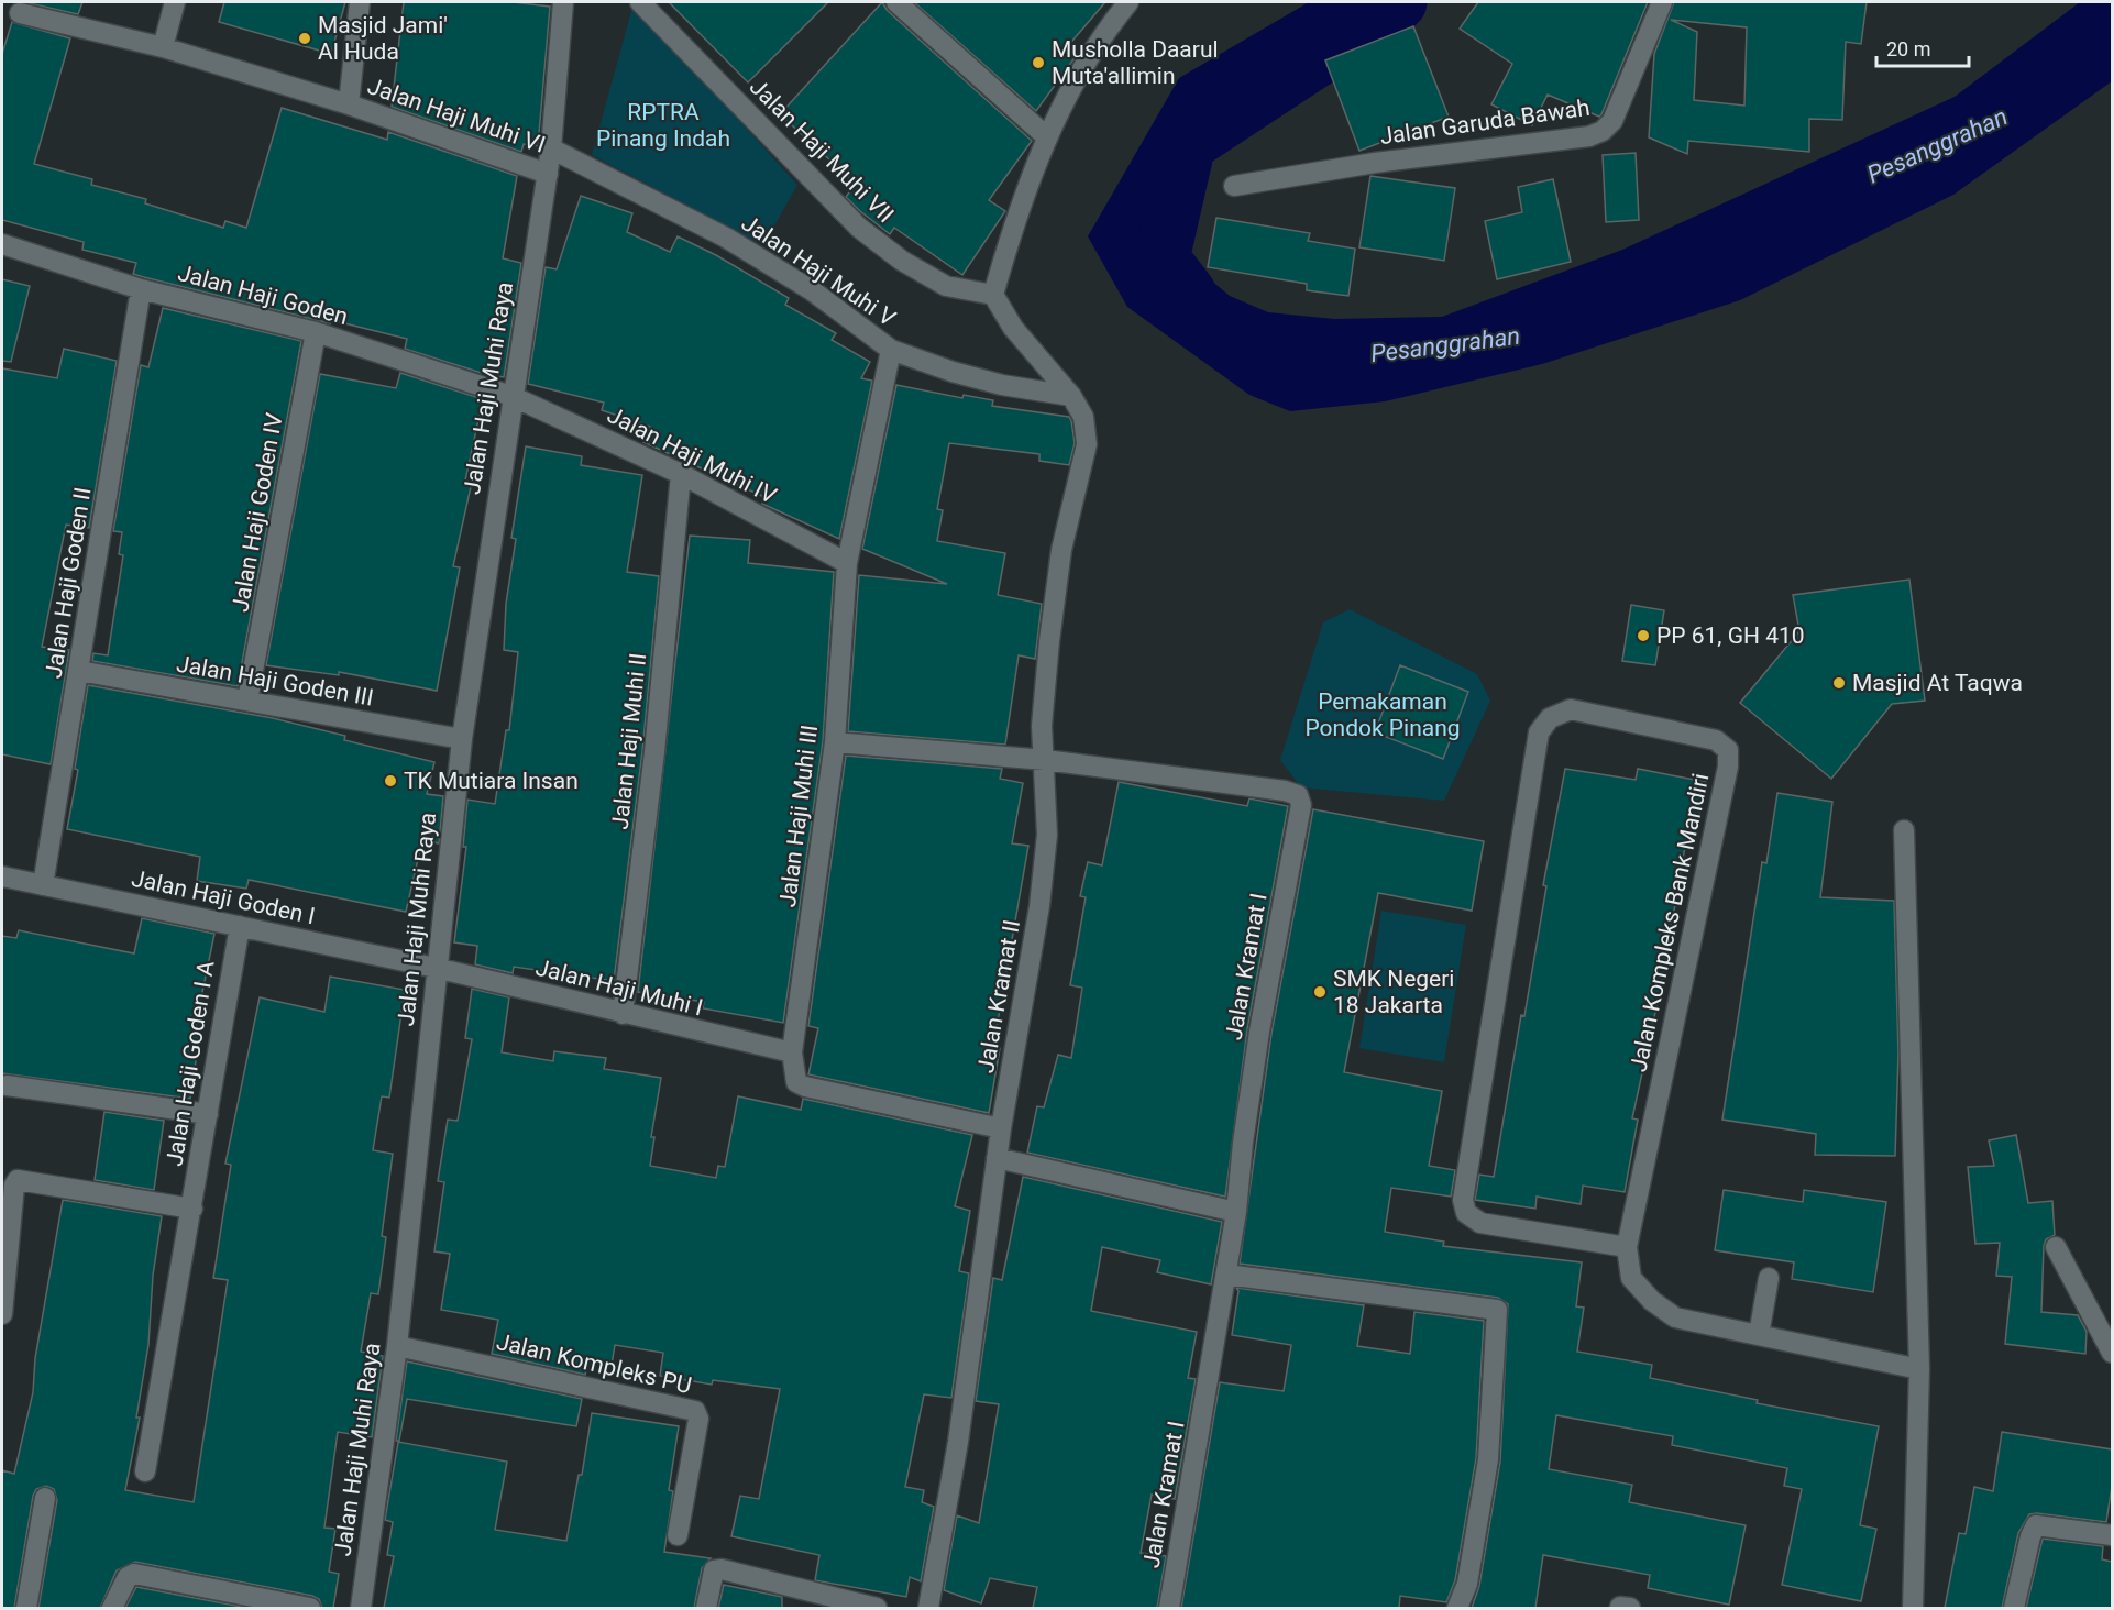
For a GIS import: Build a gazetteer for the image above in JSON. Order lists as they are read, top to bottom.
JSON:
{
  "streets": {
    "street": [
      "Jalan Haji Muhi VI",
      "Jalan Garuda Bawah",
      "Jalan Haji Muhi VII",
      "Jalan Haji Muhi V",
      "Jalan Haji Goden",
      "Jalan Haji Muhi Raya",
      "Jalan Haji Muhi IV",
      "Jalan Haji Goden IV",
      "Jalan Haji Goden II",
      "Jalan Haji Goden III",
      "Jalan Haji Muhi II",
      "Jalan Haji Muhi III",
      "Jalan Haji Goden I",
      "Jalan Kompleks Bank Mandiri",
      "Jalan Kramat I",
      "Jalan Haji Muhi I",
      "Jalan Kramat II",
      "Jalan Haji Goden I A",
      "Jalan Kompleks PU"
    ]
  },
  "crossings": [
    ["Jalan Haji Muhi VI", "Jalan Haji Muhi Raya"],
    ["Jalan Haji Muhi VII", "Jalan Kramat II"],
    ["Jalan Haji Muhi V", "Jalan Haji Muhi Raya"],
    ["Jalan Haji Muhi V", "Jalan Haji Muhi III"],
    ["Jalan Haji Muhi V", "Jalan Kramat II"],
    ["Jalan Haji Goden", "Jalan Haji Muhi Raya"],
    ["Jalan Haji Goden", "Jalan Haji Muhi IV"],
    ["Jalan Haji Goden", "Jalan Haji Goden IV"],
    ["Jalan Haji Goden", "Jalan Haji Goden II"],
    ["Jalan Haji Muhi Raya", "Jalan Haji Muhi IV"],
    ["Jalan Haji Muhi Raya", "Jalan Haji Goden III"],
    ["Jalan Haji Muhi Raya", "Jalan Haji Goden I"],
    ["Jalan Haji Muhi Raya", "Jalan Haji Muhi I"],
    ["Jalan Haji Muhi Raya", "Jalan Kompleks PU"],
    ["Jalan Haji Muhi IV", "Jalan Haji Muhi II"],
    ["Jalan Haji Muhi IV", "Jalan Haji Muhi III"],
    ["Jalan Haji Goden IV", "Jalan Haji Goden III"],
    ["Jalan Haji Goden II", "Jalan Haji Goden III"],
    ["Jalan Haji Goden II", "Jalan Haji Goden I"],
    ["Jalan Haji Muhi II", "Jalan Haji Muhi I"],
    ["Jalan Haji Muhi III", "Jalan Kramat I"],
    ["Jalan Haji Muhi III", "Jalan Haji Muhi I"],
    ["Jalan Haji Muhi III", "Jalan Kramat II"],
    ["Jalan Haji Goden I", "Jalan Haji Muhi I"],
    ["Jalan Haji Goden I", "Jalan Haji Goden I A"],
    ["Jalan Kramat I", "Jalan Kramat II"]
  ],
  "water": ["Pesanggrahan"],
  "parks": ["RPTRA Pinang Indah", "Pemakaman Pondok Pinang"],
  "places": [
    "Masjid Jami' Al Huda",
    "Musholla Daarul Muta'allimin",
    "PP 61, GH 410",
    "Masjid At Taqwa",
    "TK Mutiara Insan",
    "SMK Negeri 18 Jakarta"
  ],
  "scale_bar": "20 m"
}
